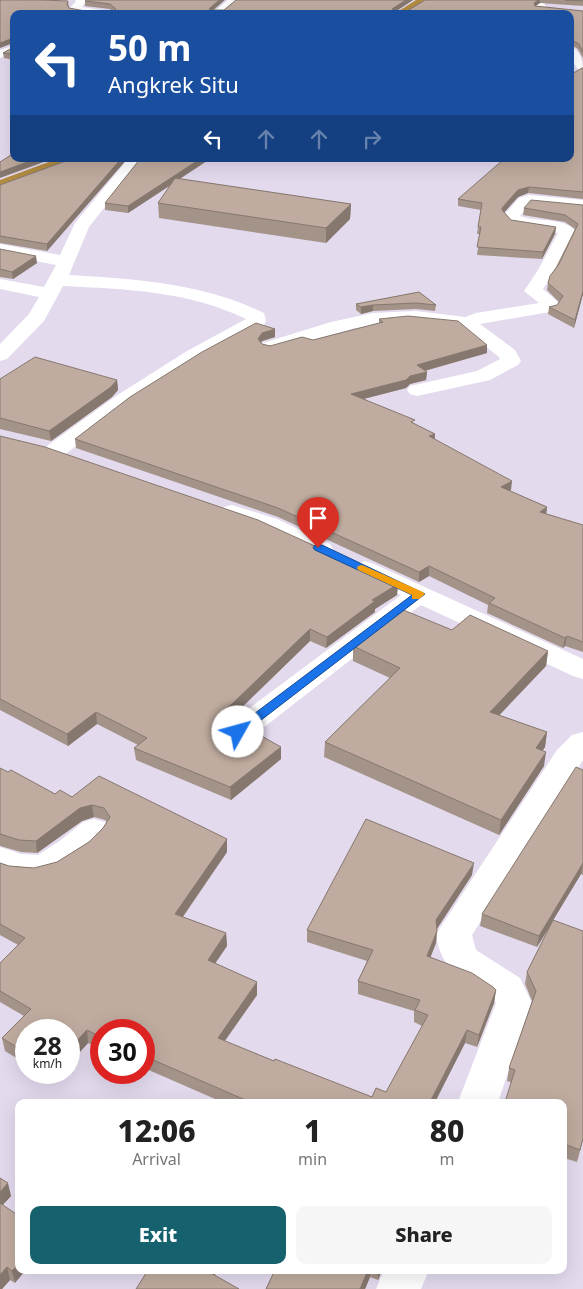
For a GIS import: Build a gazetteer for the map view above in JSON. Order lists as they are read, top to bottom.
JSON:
{
  "page": {
    "turn": ["50 m", "Angkrek Situ"],
    "speed": "28 km/h",
    "limit": "30",
    "eta": [
      "12:06",
      "Arrival",
      "1",
      "min",
      "80",
      "m"
    ],
    "buttons": ["Exit", "Share"]
  }
}
